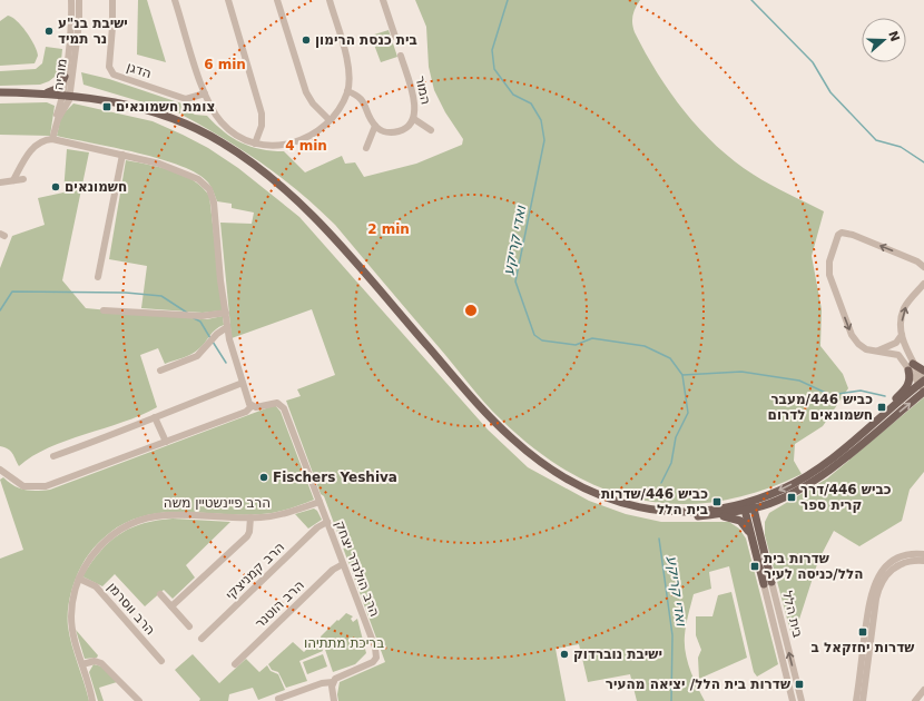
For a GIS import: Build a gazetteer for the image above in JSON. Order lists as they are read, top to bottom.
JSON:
{
  "streets": {
    "main road": ["בית הלל"],
    "street": [
      "הדגן",
      "מוריה",
      "המור",
      "הרב פיינשטיין משה",
      "הרב הולנדר יצחק",
      "הרב קמניצקי",
      "הרב הוטנר",
      "הרב ווסרמן"
    ]
  },
  "crossings": [
    ["הרב פיינשטיין משה", "הרב הולנדר יצחק"],
    ["הרב פיינשטיין משה", "הרב ווסרמן"],
    ["הרב הולנדר יצחק", "הרב קמניצקי"],
    ["הרב הולנדר יצחק", "הרב הוטנר"]
  ],
  "water": ["ואדי קריקע"],
  "parks": ["בריכת מתתיהו"],
  "places": {
    "other": [
      "ישיבת בנ\"ע נר תמיד",
      "בית כנסת הרימון",
      "חשמונאים",
      "Fischers Yeshiva",
      "ישיבת נוברדוק"
    ],
    "transit": [
      "צומת חשמונאים",
      "כביש 446/מעבר חשמונאים לדרום",
      "כביש 446/דרך קרית ספר",
      "כביש 446/שדרות בית הלל",
      "שדרות בית הלל/כניסה לעיר",
      "שדרות יחזקאל ב",
      "שדרות בית הלל/ יציאה מהעיר"
    ]
  },
  "north": "right",
  "rings": ["6 min", "4 min", "2 min"]
}
